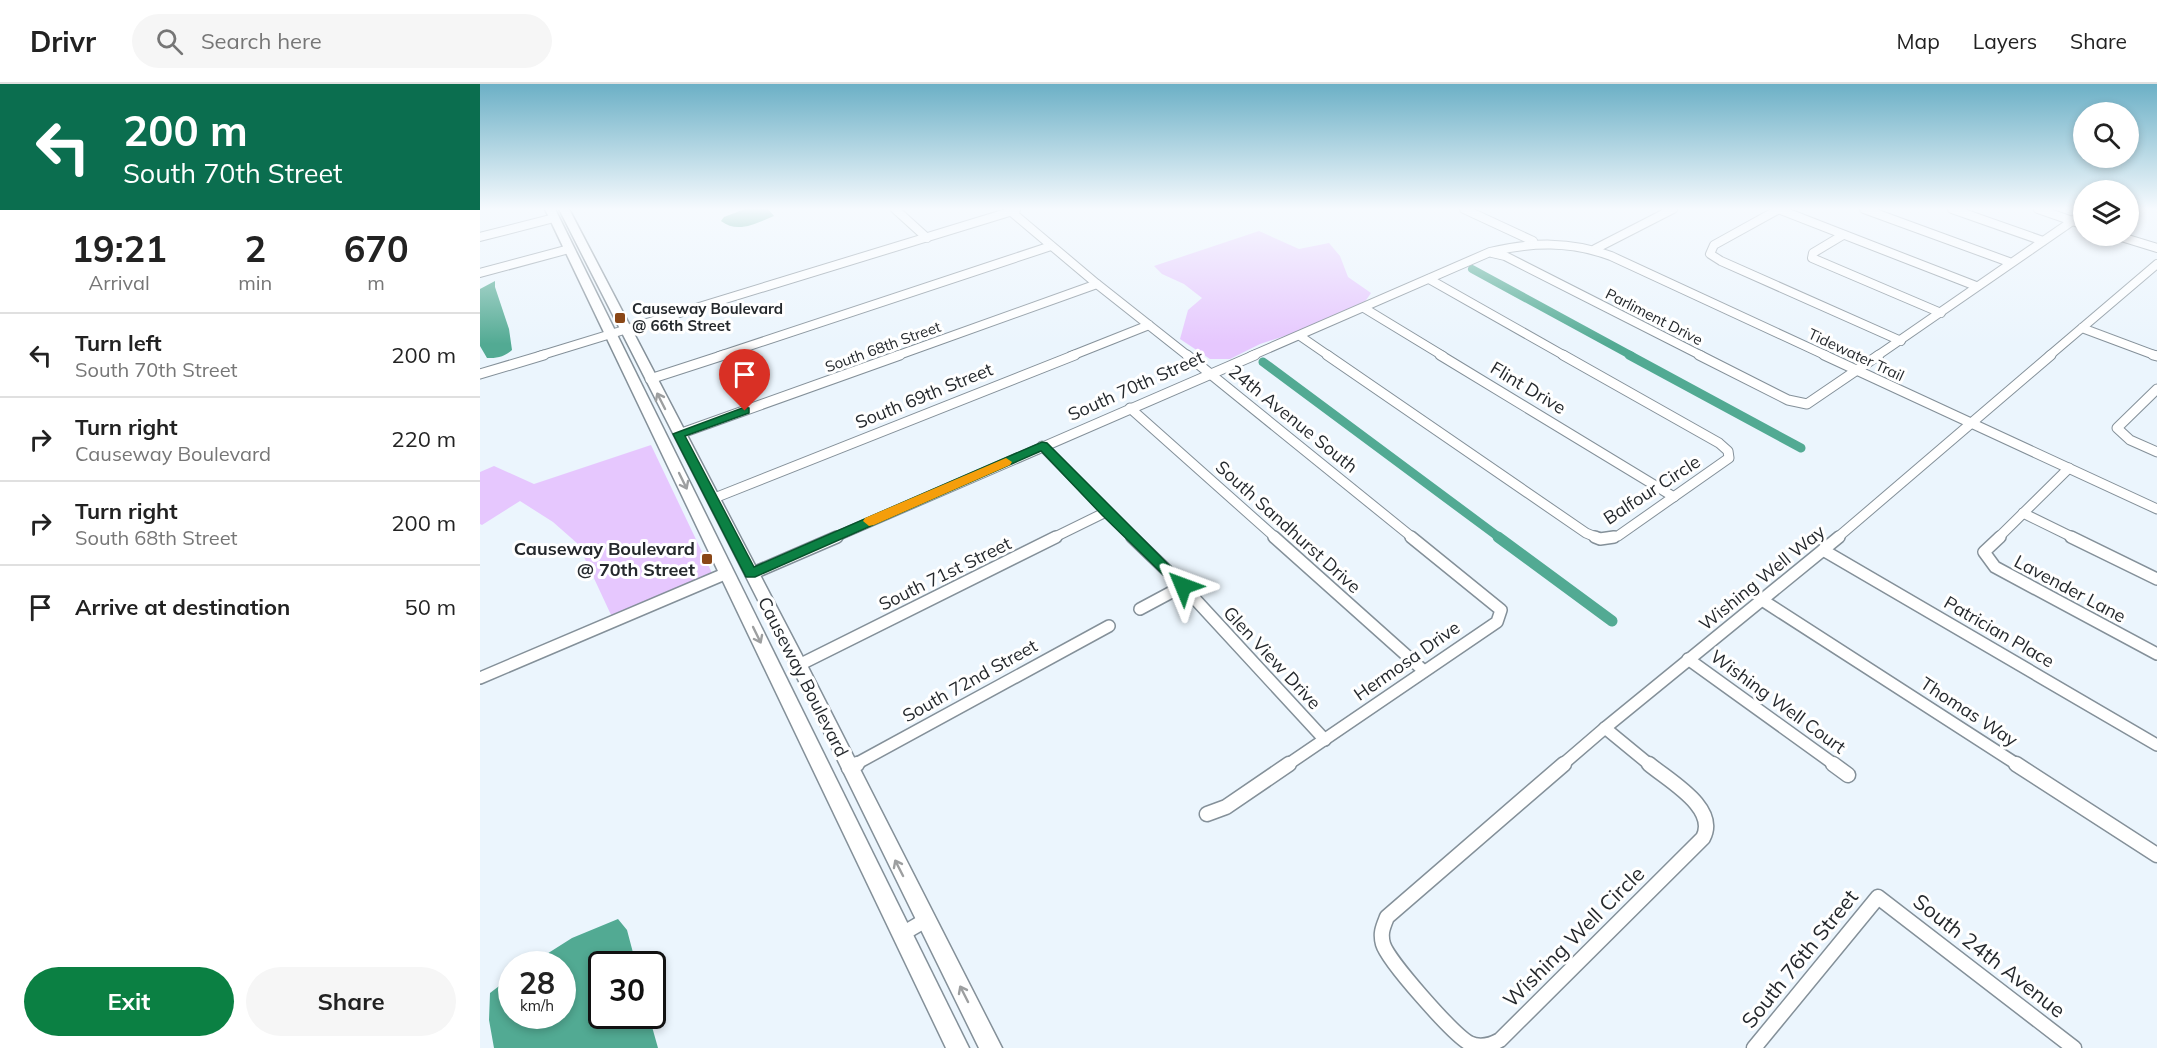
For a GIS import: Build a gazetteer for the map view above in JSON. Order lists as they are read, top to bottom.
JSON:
{
  "streets": {
    "main road": ["Causeway Boulevard"],
    "street": [
      "Parliment Drive",
      "South 68th Street",
      "Tidewater Trail",
      "South 70th Street",
      "Flint Drive",
      "South 69th Street",
      "24th Avenue South",
      "Balfour Circle",
      "South Sandhurst Drive",
      "South 71st Street",
      "Wishing Well Way",
      "Lavender Lane",
      "Patrician Place",
      "Glen View Drive",
      "Hermosa Drive",
      "South 72nd Street",
      "Wishing Well Court",
      "Thomas Way",
      "Wishing Well Circle",
      "South 24th Avenue",
      "South 76th Street"
    ]
  },
  "crossings": [
    ["Parliment Drive", "Tidewater Trail"],
    ["South 68th Street", "24th Avenue South"],
    ["South 68th Street", "Causeway Boulevard"],
    ["Tidewater Trail", "Wishing Well Way"],
    ["Tidewater Trail", "Lavender Lane"],
    ["South 70th Street", "Flint Drive"],
    ["South 70th Street", "24th Avenue South"],
    ["South 70th Street", "Balfour Circle"],
    ["South 70th Street", "South Sandhurst Drive"],
    ["South 70th Street", "Glen View Drive"],
    ["South 70th Street", "Causeway Boulevard"],
    ["Flint Drive", "Balfour Circle"],
    ["South 69th Street", "24th Avenue South"],
    ["South 69th Street", "Causeway Boulevard"],
    ["24th Avenue South", "Hermosa Drive"],
    ["South Sandhurst Drive", "Hermosa Drive"],
    ["South 71st Street", "Glen View Drive"],
    ["South 71st Street", "Causeway Boulevard"],
    ["Wishing Well Way", "Patrician Place"],
    ["Wishing Well Way", "Wishing Well Court"],
    ["Wishing Well Way", "Thomas Way"],
    ["Wishing Well Way", "Wishing Well Circle"],
    ["Glen View Drive", "Hermosa Drive"],
    ["Causeway Boulevard", "South 72nd Street"],
    ["South 24th Avenue", "South 76th Street"]
  ],
  "places": {
    "transit": ["Causeway Boulevard @ 66th Street", "Causeway Boulevard @ 70th Street"]
  },
  "page": {
    "header": "Drivr",
    "search": "Search here",
    "nav": ["Map", "Layers", "Share"],
    "turn": ["200 m", "South 70th Street"],
    "eta": [
      "19:21",
      "Arrival",
      "2",
      "min",
      "670",
      "m"
    ],
    "list": [
      {
        "name": "Turn left",
        "note": "South 70th Street",
        "value": "200 m"
      },
      {
        "name": "Turn right",
        "note": "Causeway Boulevard",
        "value": "220 m"
      },
      {
        "name": "Turn right",
        "note": "South 68th Street",
        "value": "200 m"
      },
      {
        "name": "Arrive at destination",
        "value": "50 m"
      }
    ],
    "speed": "28 km/h",
    "limit": "30",
    "buttons": ["Exit", "Share"]
  }
}
